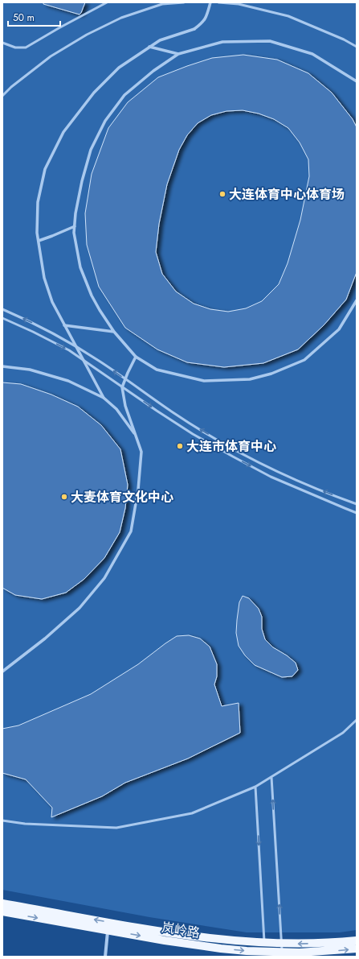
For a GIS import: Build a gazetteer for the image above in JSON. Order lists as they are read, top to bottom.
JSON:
{
  "streets": {
    "main road": ["岚岭路"]
  },
  "places": ["大连体育中心体育场", "大连市体育中心", "大麦体育文化中心"],
  "scale_bar": "50 m"
}
